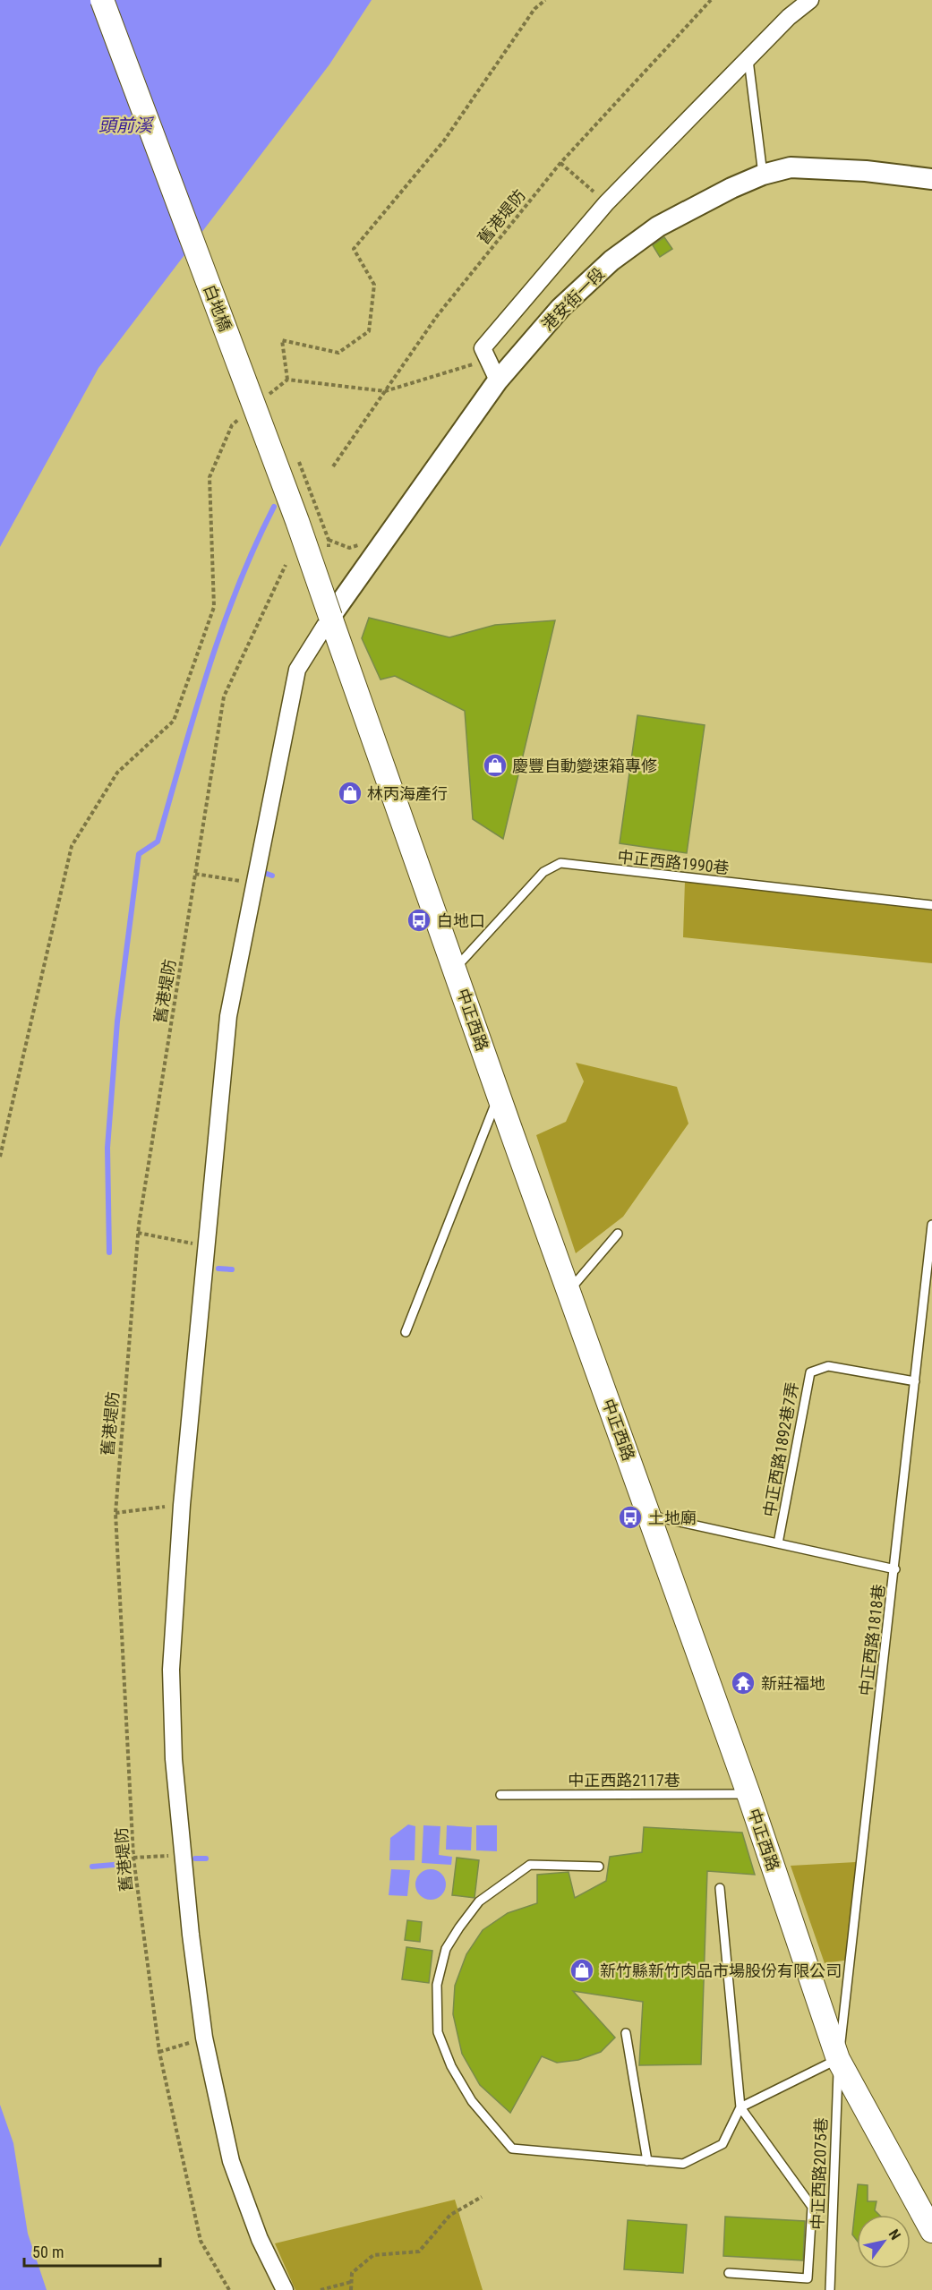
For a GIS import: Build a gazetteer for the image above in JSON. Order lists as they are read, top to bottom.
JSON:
{
  "streets": {
    "main road": ["白地橋", "中正西路"],
    "street": ["港安街一段"],
    "lane": [
      "中正西路1990巷",
      "中正西路1892巷7弄",
      "中正西路1818巷",
      "中正西路2117巷",
      "中正西路2075巷"
    ],
    "path": ["舊港堤防"]
  },
  "crossings": [
    ["港安街一段", "白地橋"],
    ["港安街一段", "中正西路"],
    ["白地橋", "中正西路"],
    ["中正西路1990巷", "中正西路"],
    ["中正西路", "中正西路1818巷"],
    ["中正西路", "中正西路2117巷"],
    ["中正西路", "中正西路2075巷"],
    ["中正西路1892巷7弄", "中正西路1818巷"],
    ["中正西路1818巷", "中正西路2075巷"]
  ],
  "water": ["頭前溪"],
  "places": {
    "shop": ["慶豐自動變速箱專修", "林丙海產行", "新竹縣新竹肉品市場股份有限公司"],
    "bus stop": ["白地口", "土地廟"],
    "temple": ["新莊福地"]
  },
  "scale_bar": "50 m",
  "north": "top right"
}
